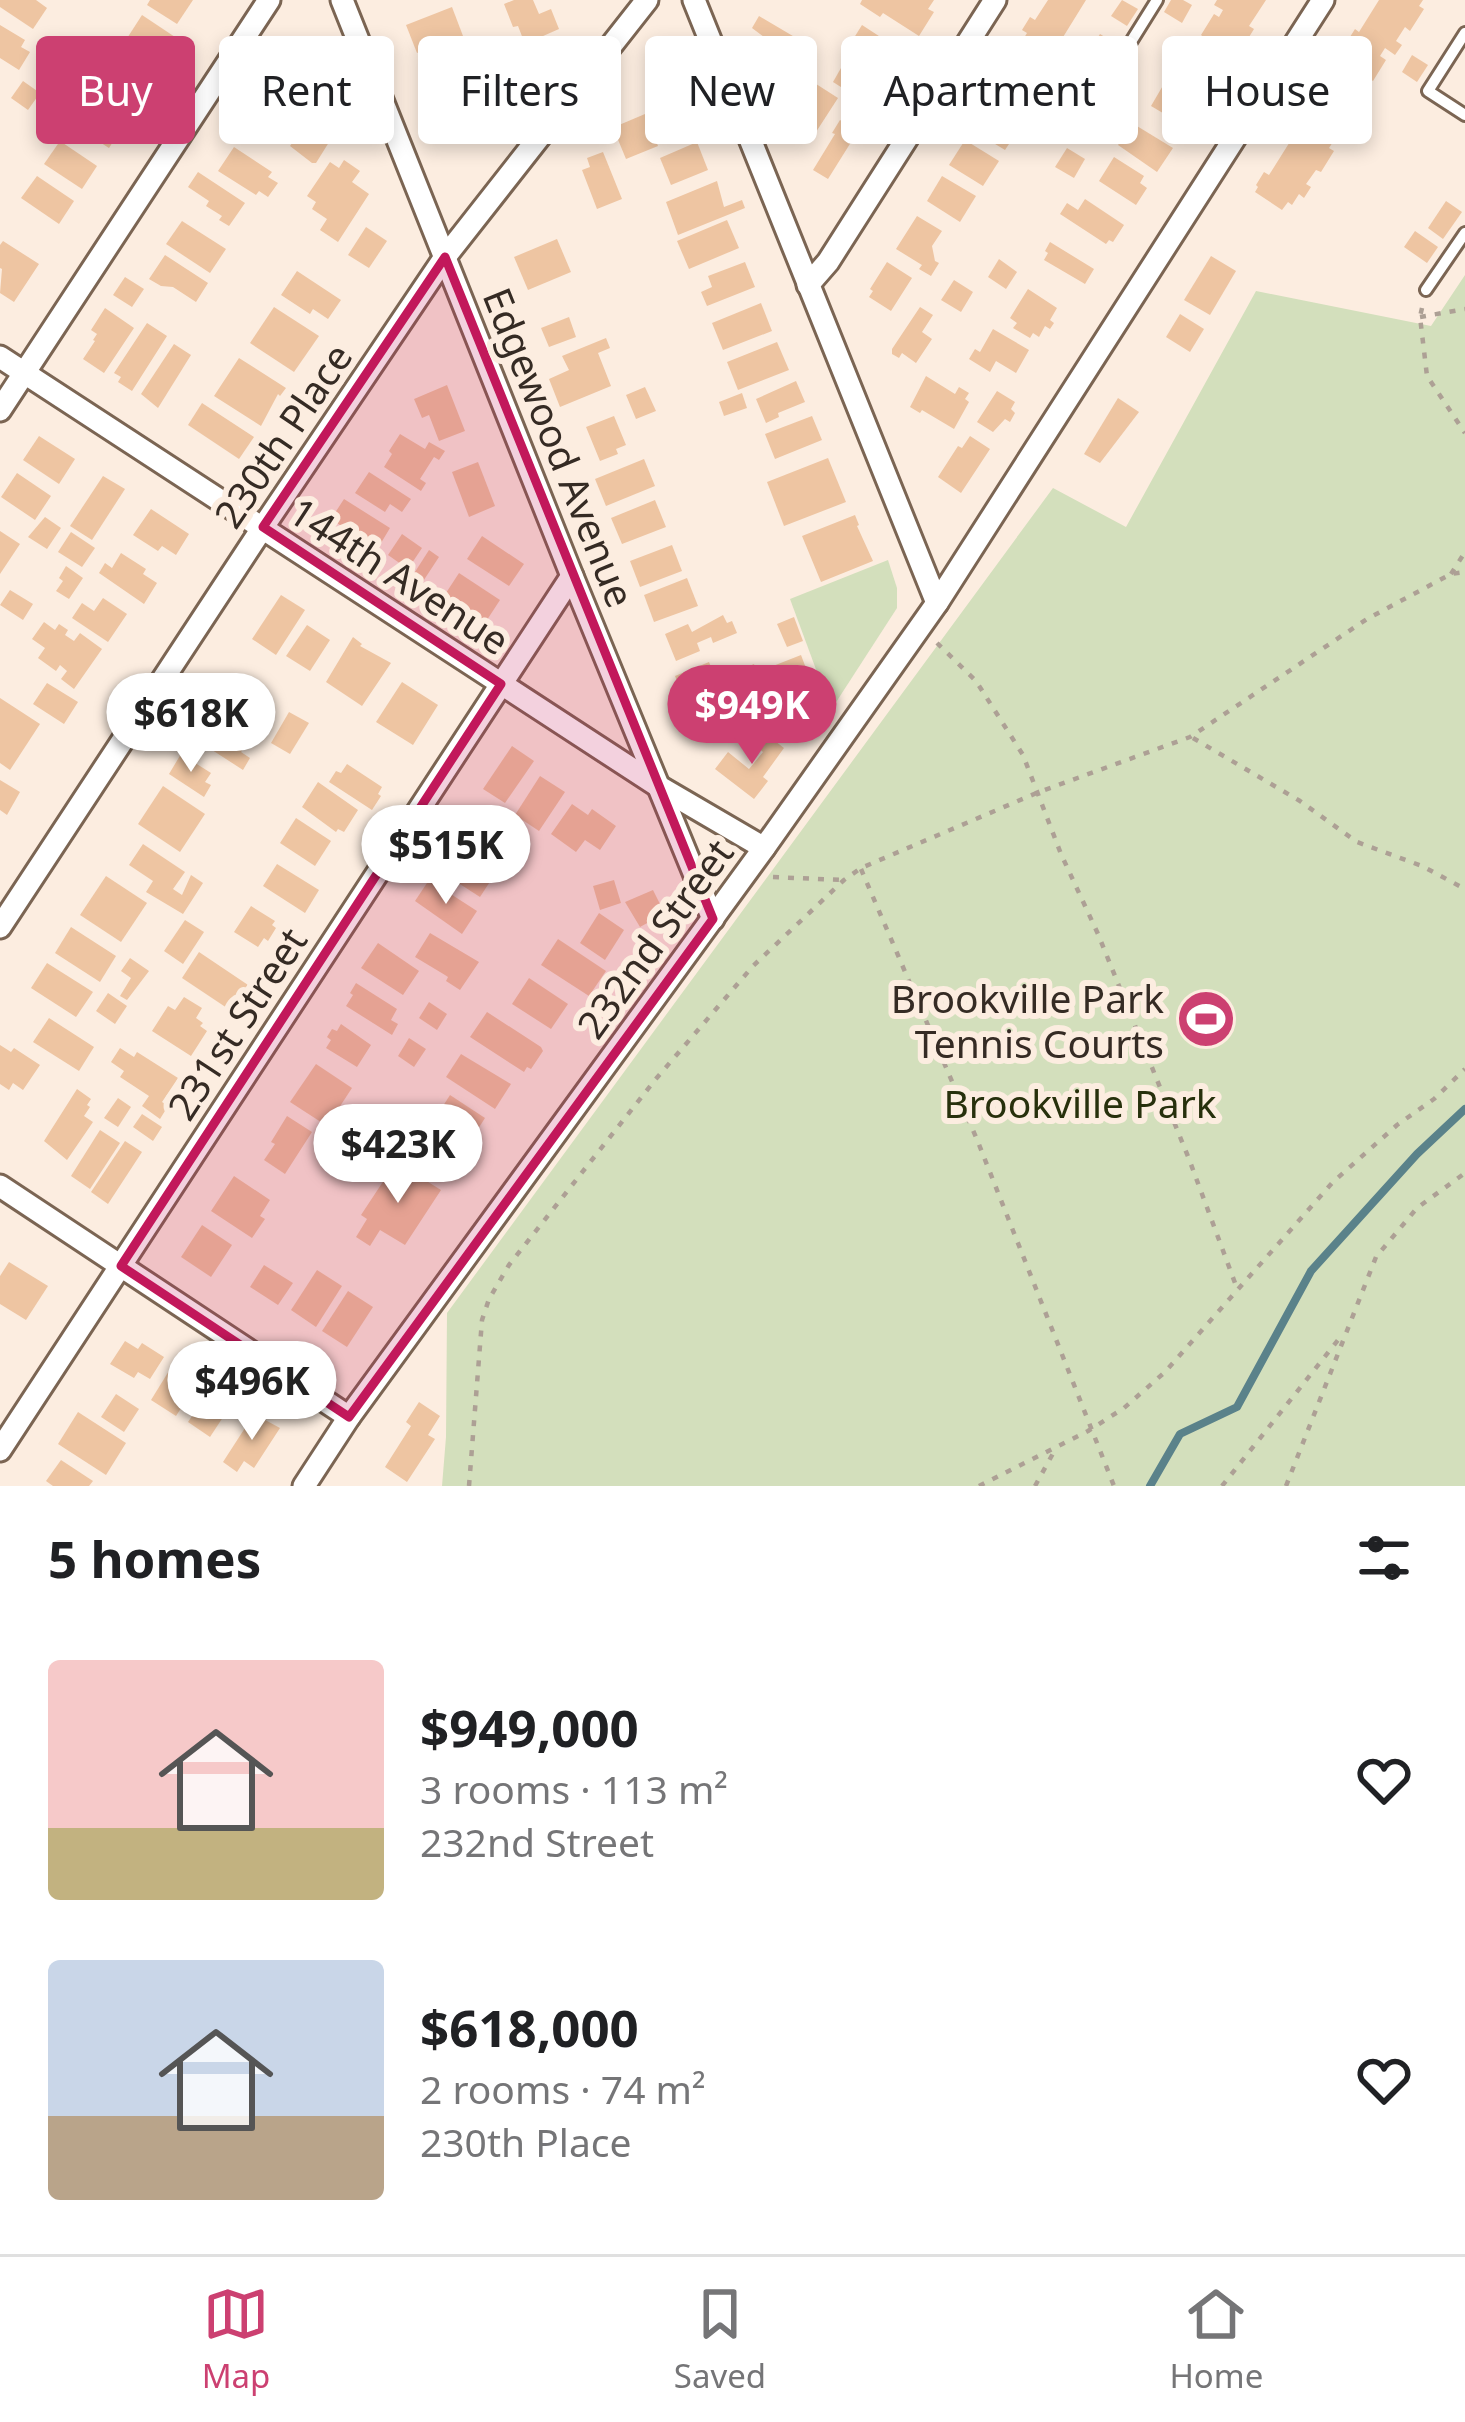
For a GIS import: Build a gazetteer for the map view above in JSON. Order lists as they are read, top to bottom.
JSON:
{
  "streets": {
    "street": [
      "230th Place",
      "Edgewood Avenue",
      "144th Avenue",
      "232nd Street",
      "231st Street"
    ]
  },
  "crossings": [
    ["230th Place", "Edgewood Avenue"],
    ["230th Place", "144th Avenue"],
    ["Edgewood Avenue", "144th Avenue"],
    ["Edgewood Avenue", "232nd Street"],
    ["Edgewood Avenue", "231st Street"],
    ["144th Avenue", "232nd Street"],
    ["144th Avenue", "231st Street"]
  ],
  "parks": ["Brookville Park"],
  "places": {
    "sports": ["Brookville Park Tennis Courts"]
  },
  "page": {
    "chip": [
      "Buy",
      "Rent",
      "Filters",
      "New",
      "Apartment",
      "House"
    ],
    "price": [
      "$949K",
      "$618K",
      "$515K",
      "$423K",
      "$496K"
    ],
    "heading": "5 homes",
    "list": [
      {
        "name": "$949,000",
        "note": "3 rooms · 113 m² · 232nd Street"
      },
      {
        "name": "$618,000",
        "note": "2 rooms · 74 m² · 230th Place"
      }
    ],
    "tabs": ["Map", "Saved", "Home"]
  }
}
